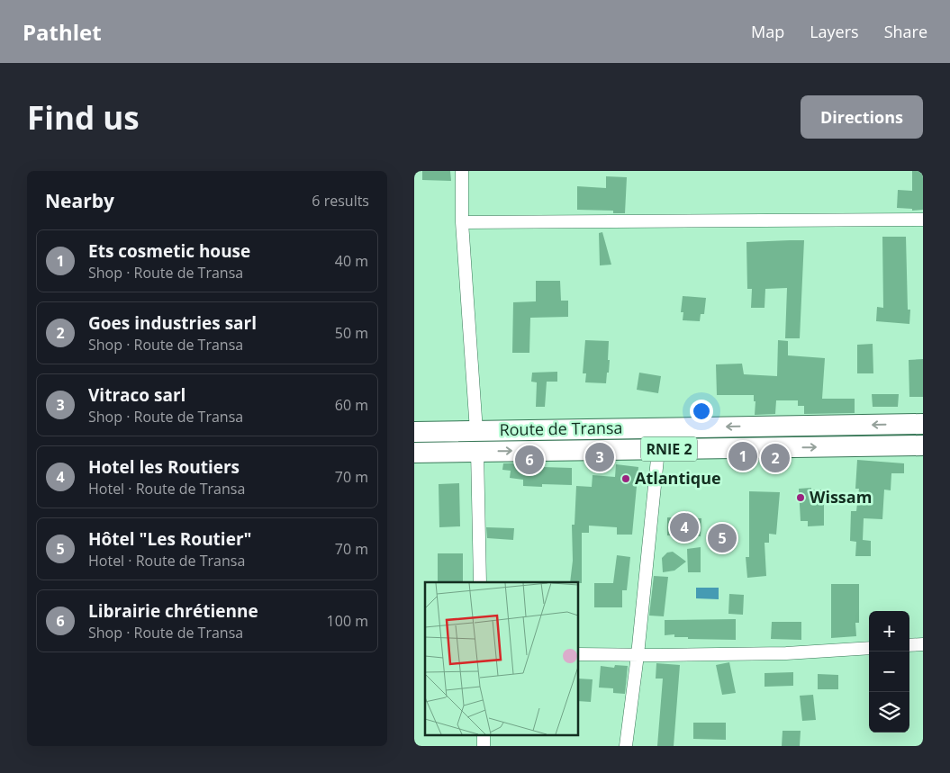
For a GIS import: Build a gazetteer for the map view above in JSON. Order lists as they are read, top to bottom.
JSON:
{
  "streets": {
    "main road": ["Route de Transa", "RNIE 2"]
  },
  "places": ["Atlantique", "Wissam"],
  "page": {
    "header": "Pathlet",
    "nav": ["Map", "Layers", "Share"],
    "buttons": "Directions",
    "title": "Find us",
    "heading": ["Nearby", "6 results"],
    "list": [
      {
        "mark": "1",
        "name": "Ets cosmetic house",
        "note": "Shop · Route de Transa",
        "value": "40 m"
      },
      {
        "mark": "2",
        "name": "Goes industries sarl",
        "note": "Shop · Route de Transa",
        "value": "50 m"
      },
      {
        "mark": "3",
        "name": "Vitraco sarl",
        "note": "Shop · Route de Transa",
        "value": "60 m"
      },
      {
        "mark": "4",
        "name": "Hotel les Routiers",
        "note": "Hotel · Route de Transa",
        "value": "70 m"
      },
      {
        "mark": "5",
        "name": "Hôtel \"Les Routier\"",
        "note": "Hotel · Route de Transa",
        "value": "70 m"
      },
      {
        "mark": "6",
        "name": "Librairie chrétienne",
        "note": "Shop · Route de Transa",
        "value": "100 m"
      }
    ],
    "pins": [
      "1",
      "3",
      "2",
      "6",
      "4",
      "5"
    ],
    "map_buttons": ["+", "−"]
  }
}
